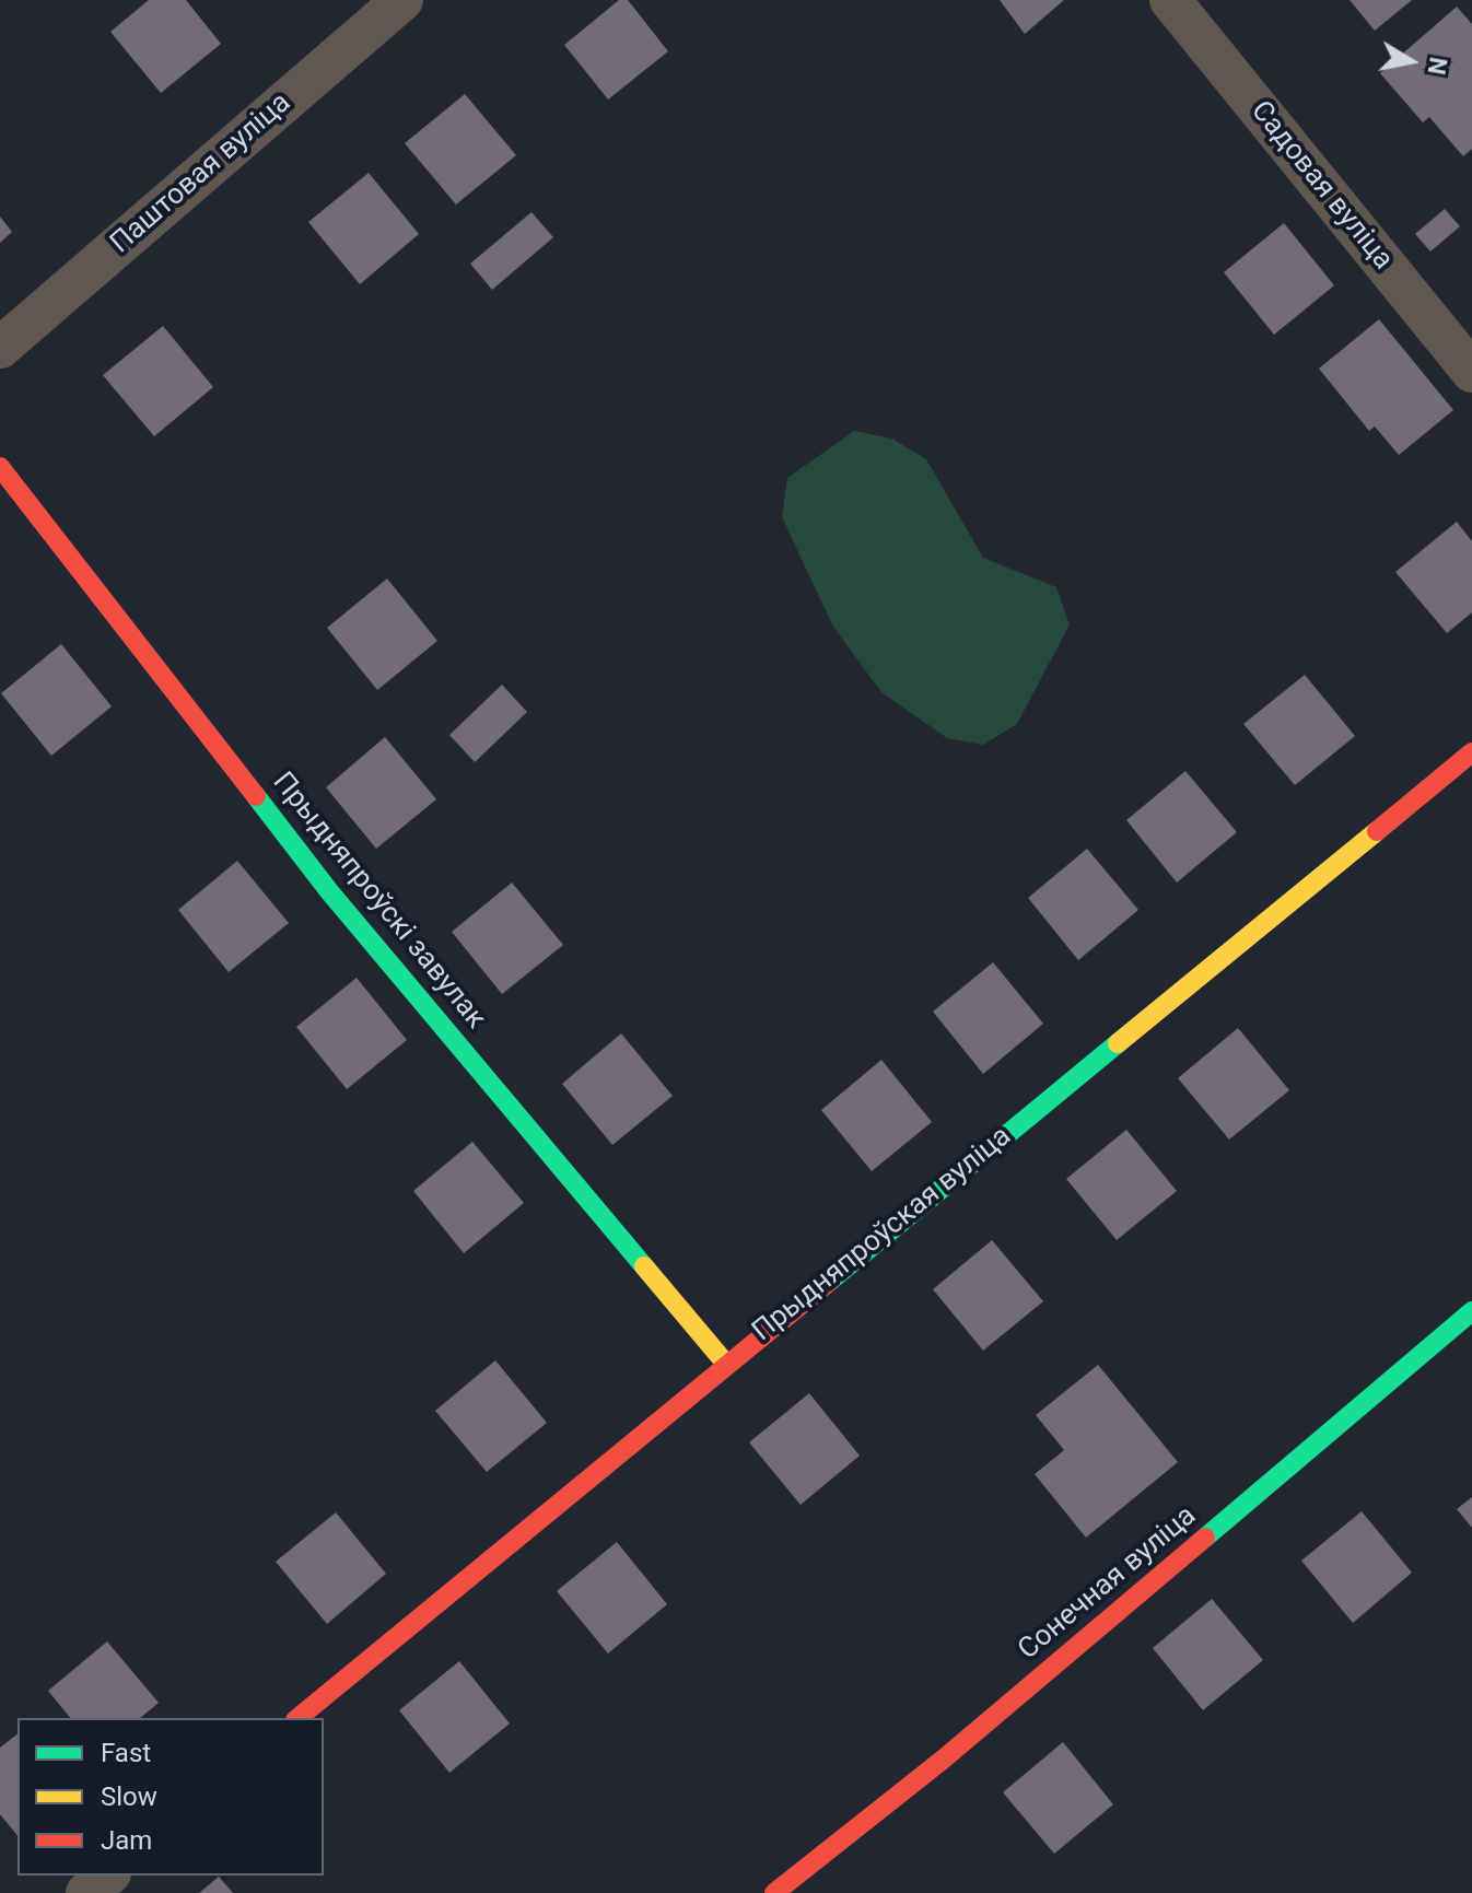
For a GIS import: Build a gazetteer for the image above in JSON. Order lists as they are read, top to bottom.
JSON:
{
  "streets": {
    "street": [
      "Паштовая вуліца",
      "Садовая вуліца",
      "Прыдняпроўскі завулак",
      "Прыдняпроўская вуліца",
      "Сонечная вуліца"
    ]
  },
  "crossings": [
    ["Прыдняпроўскі завулак", "Прыдняпроўская вуліца"]
  ],
  "legend": ["Fast", "Slow", "Jam"],
  "north": "right"
}
